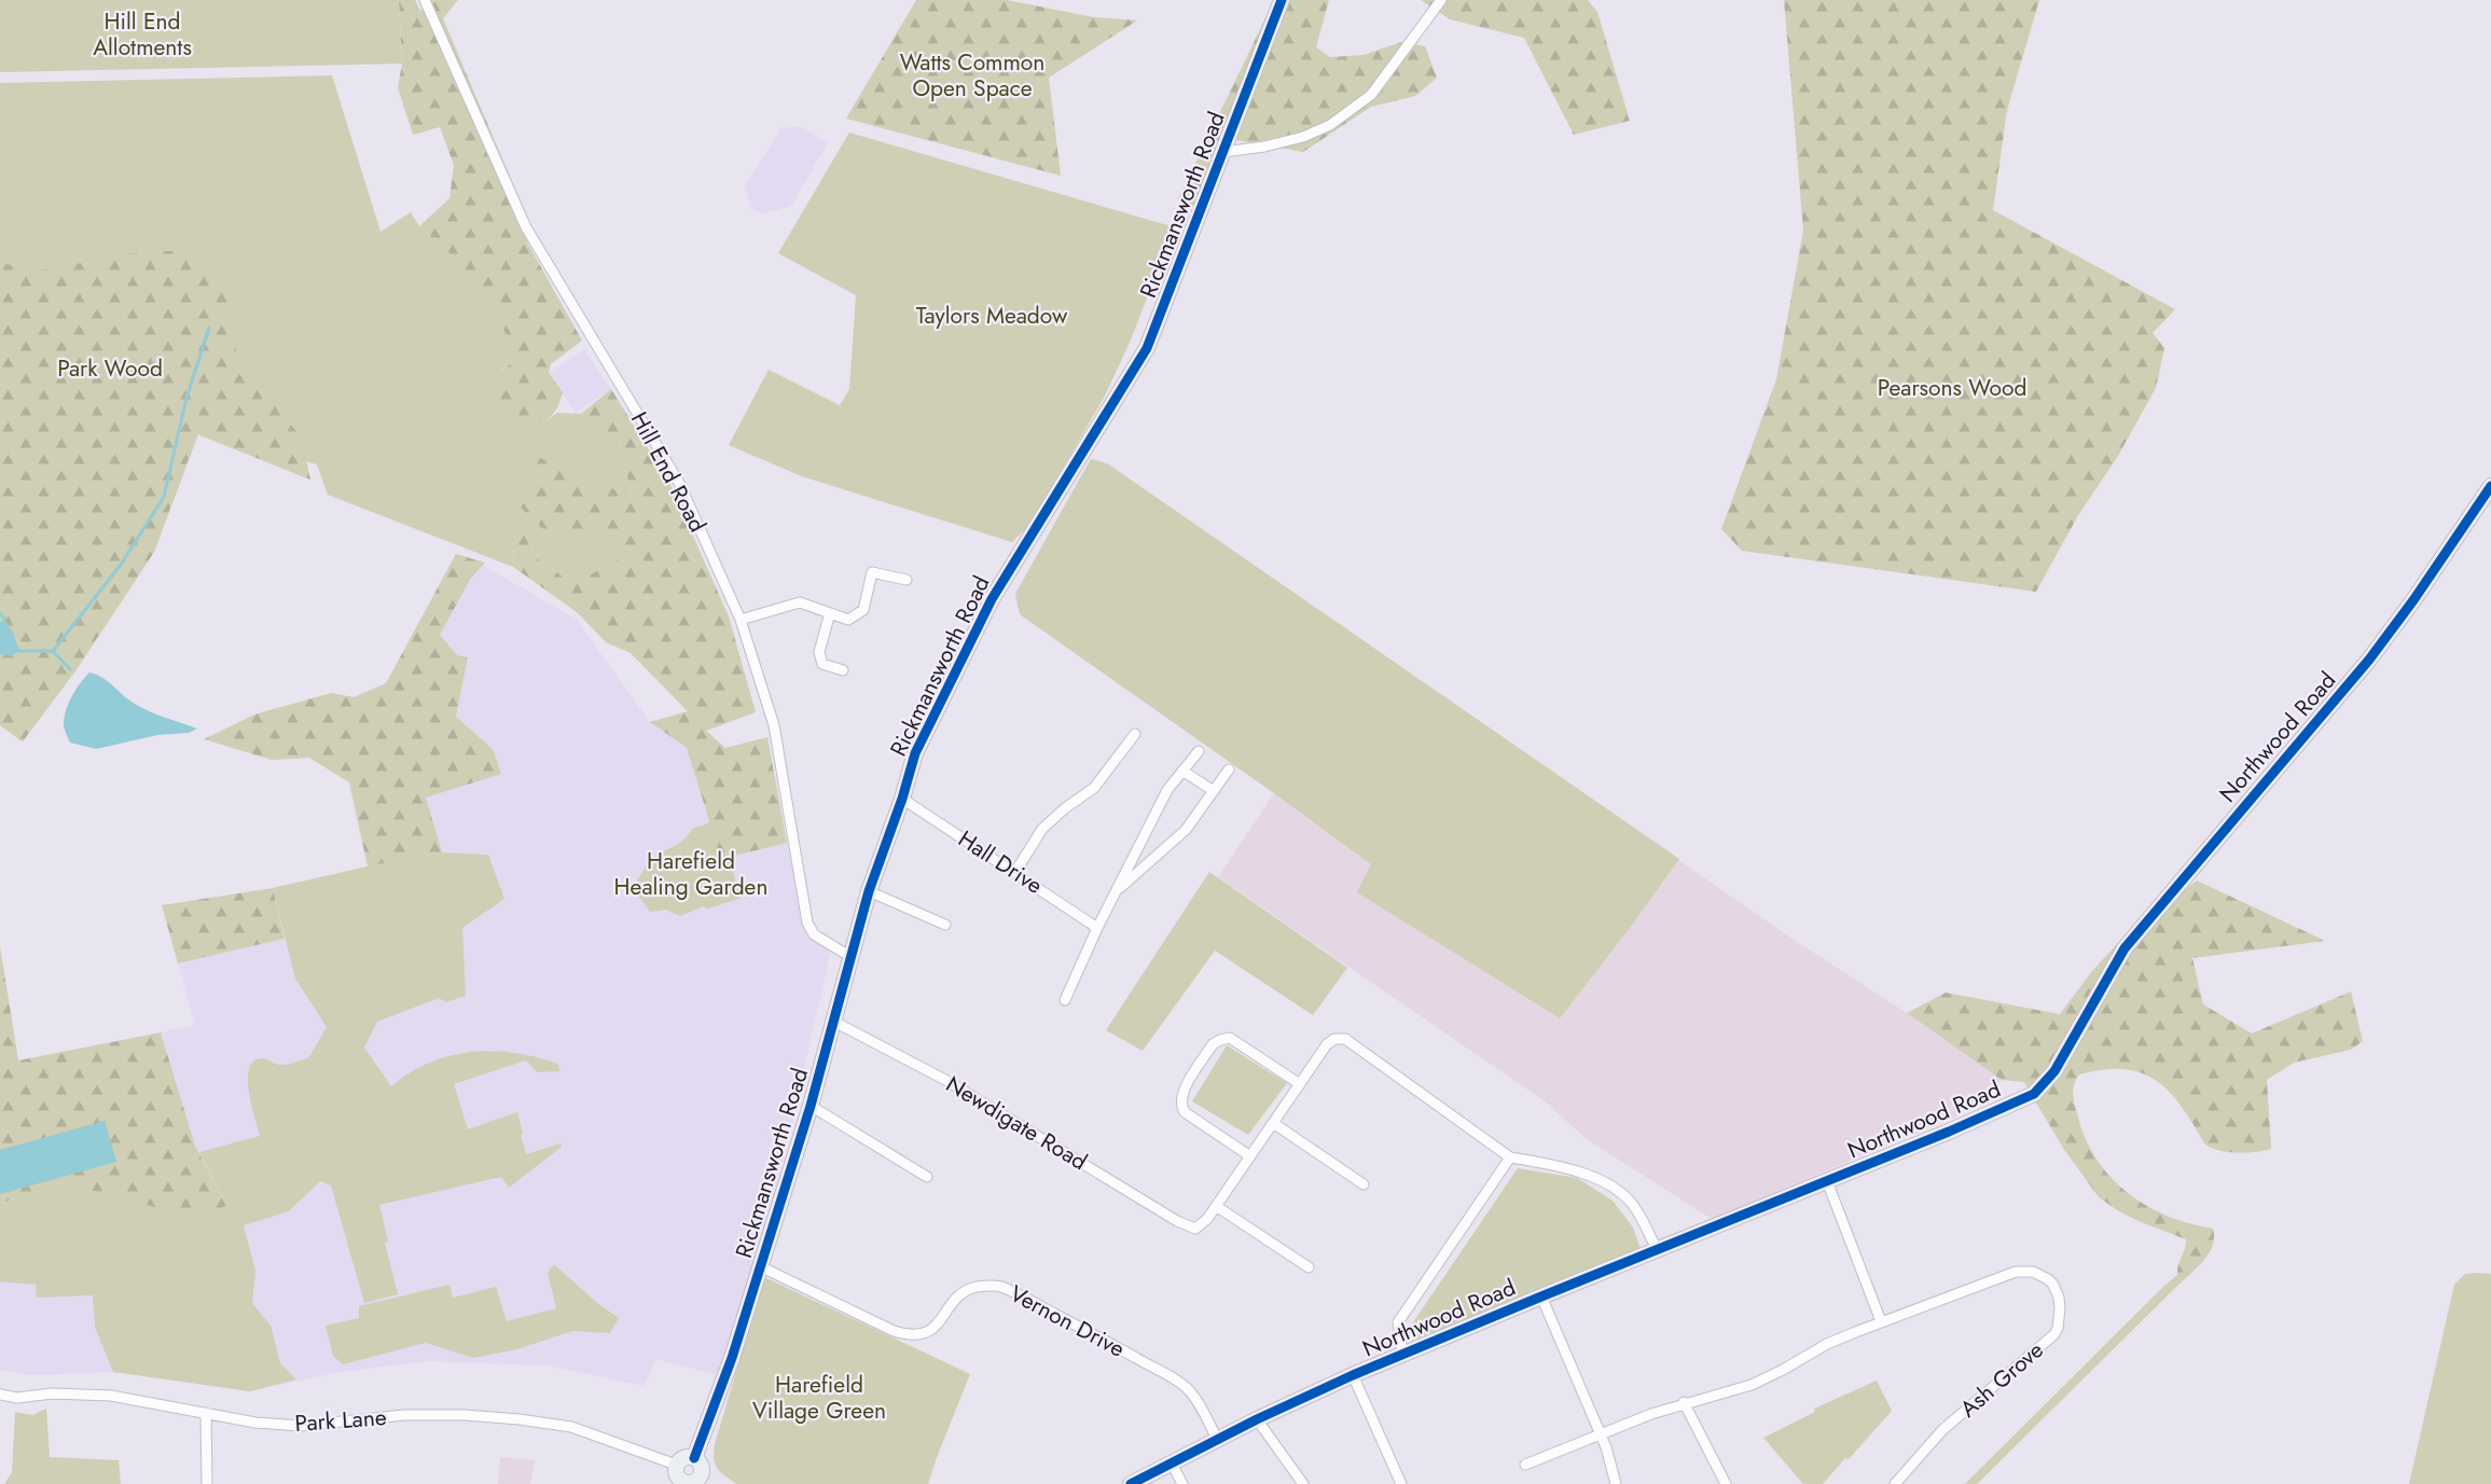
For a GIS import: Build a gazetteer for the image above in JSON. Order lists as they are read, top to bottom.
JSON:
{
  "streets": {
    "street": [
      "Rickmansworth Road",
      "Hill End Road",
      "Northwood Road",
      "Hall Drive",
      "Newdigate Road",
      "Vernon Drive",
      "Ash Grove",
      "Park Lane"
    ]
  },
  "crossings": [
    ["Rickmansworth Road", "Hill End Road"],
    ["Rickmansworth Road", "Hall Drive"],
    ["Rickmansworth Road", "Newdigate Road"],
    ["Rickmansworth Road", "Vernon Drive"],
    ["Rickmansworth Road", "Park Lane"],
    ["Northwood Road", "Vernon Drive"]
  ],
  "parks": [
    "Hill End Allotments",
    "Watts Common Open Space",
    "Taylors Meadow",
    "Park Wood",
    "Pearsons Wood",
    "Harefield Healing Garden",
    "Harefield Village Green"
  ]
}
